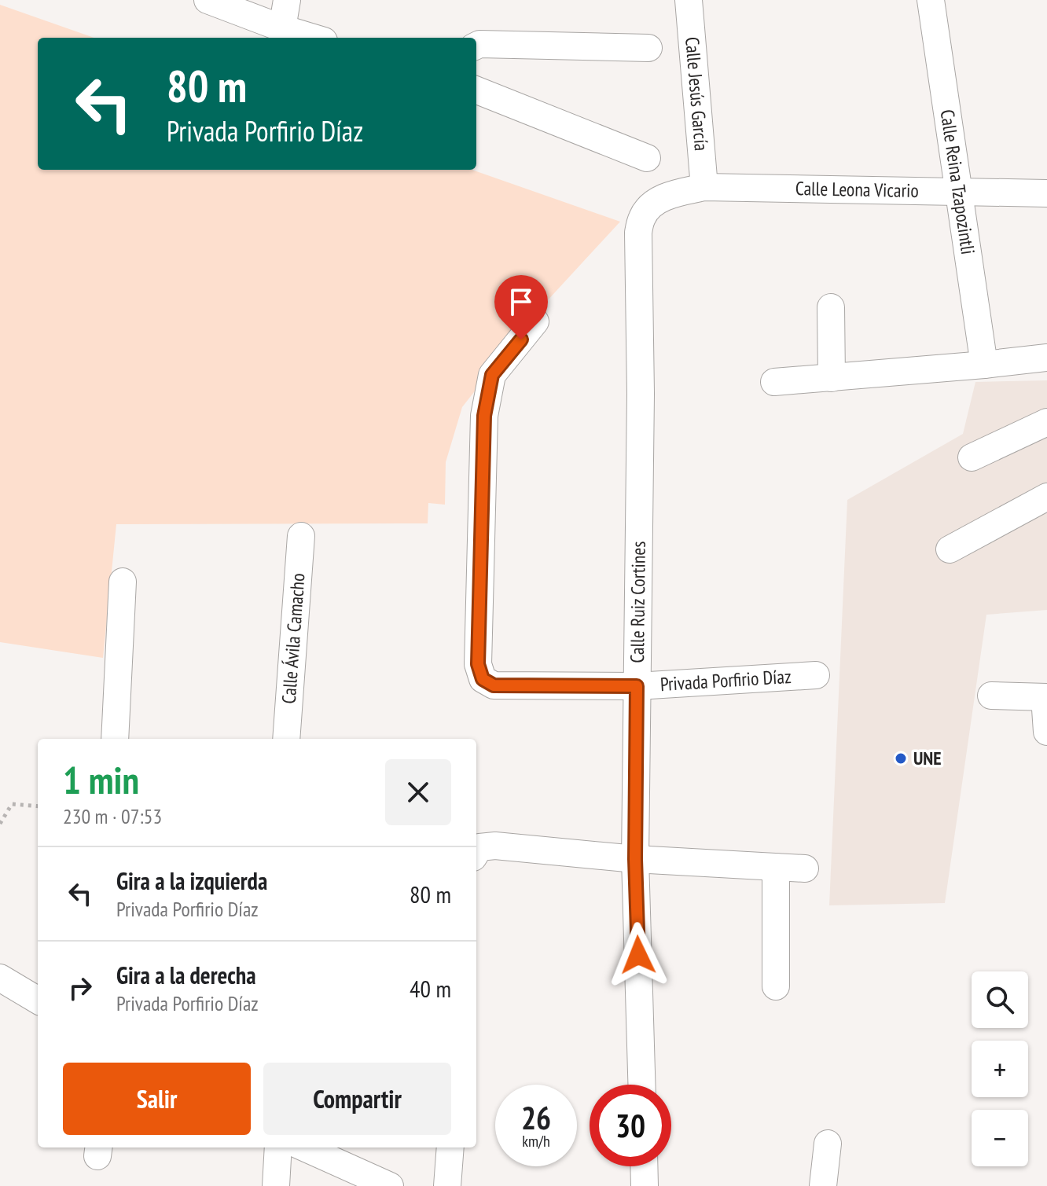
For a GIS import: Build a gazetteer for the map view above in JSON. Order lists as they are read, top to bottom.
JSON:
{
  "streets": {
    "street": [
      "Calle Jesús García",
      "Calle Reina Tzapozintli",
      "Calle Leona Vicario",
      "Calle Ruiz Cortines",
      "Calle Ávila Camacho",
      "Privada Porfirio Díaz"
    ]
  },
  "crossings": [
    ["Calle Jesús García", "Calle Leona Vicario"],
    ["Calle Reina Tzapozintli", "Calle Leona Vicario"],
    ["Calle Leona Vicario", "Calle Ruiz Cortines"],
    ["Calle Ruiz Cortines", "Privada Porfirio Díaz"]
  ],
  "places": ["UNE"],
  "page": {
    "turn": ["80 m", "Privada Porfirio Díaz"],
    "heading": ["1 min", "230 m · 07:53"],
    "list": [
      {
        "name": "Gira a la izquierda",
        "note": "Privada Porfirio Díaz",
        "value": "80 m"
      },
      {
        "name": "Gira a la derecha",
        "note": "Privada Porfirio Díaz",
        "value": "40 m"
      }
    ],
    "map_buttons": ["+", "−"],
    "buttons": ["Salir", "Compartir"],
    "speed": "26 km/h",
    "limit": "30"
  }
}
